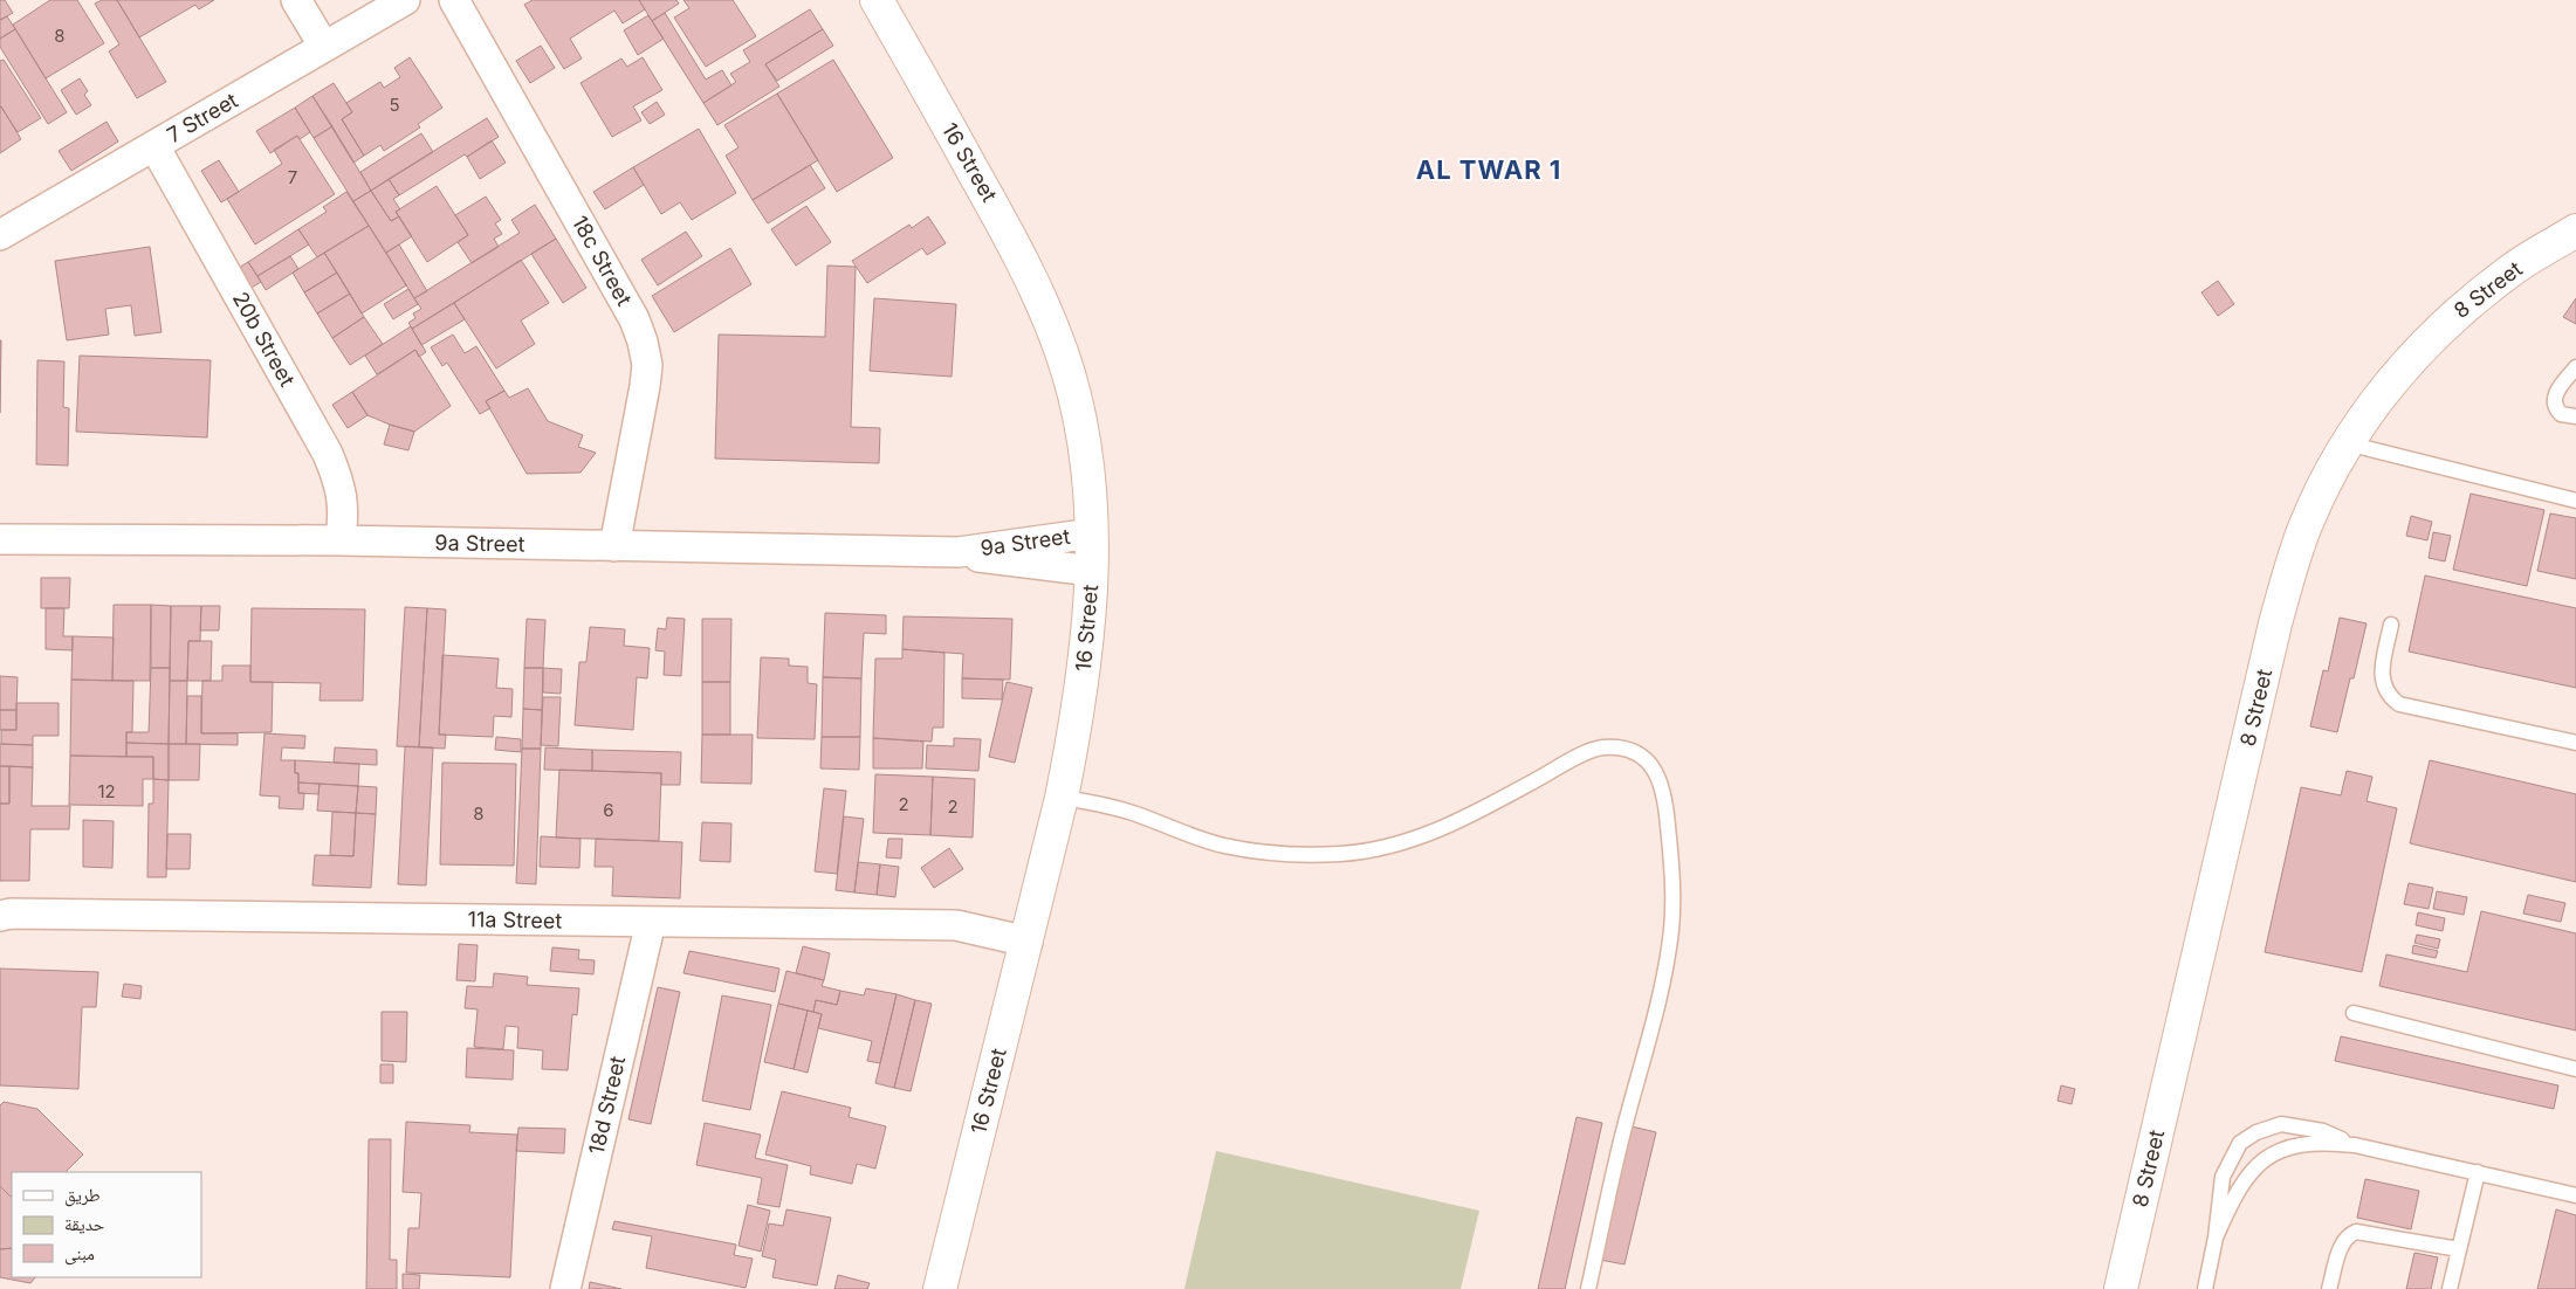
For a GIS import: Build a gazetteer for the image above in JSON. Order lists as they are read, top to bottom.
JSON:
{
  "streets": {
    "street": [
      "7 Street",
      "16 Street",
      "18c Street",
      "8 Street",
      "20b Street",
      "9a Street",
      "11a Street",
      "18d Street"
    ]
  },
  "crossings": [
    ["7 Street", "20b Street"],
    ["16 Street", "9a Street"],
    ["16 Street", "11a Street"],
    ["18c Street", "9a Street"],
    ["20b Street", "9a Street"],
    ["11a Street", "18d Street"]
  ],
  "districts": ["AL TWAR 1"],
  "house_numbers": [
    "8",
    "5",
    "7",
    "12",
    "2",
    "2",
    "6",
    "8"
  ],
  "legend": ["طريق", "حديقة", "مبنى"]
}
